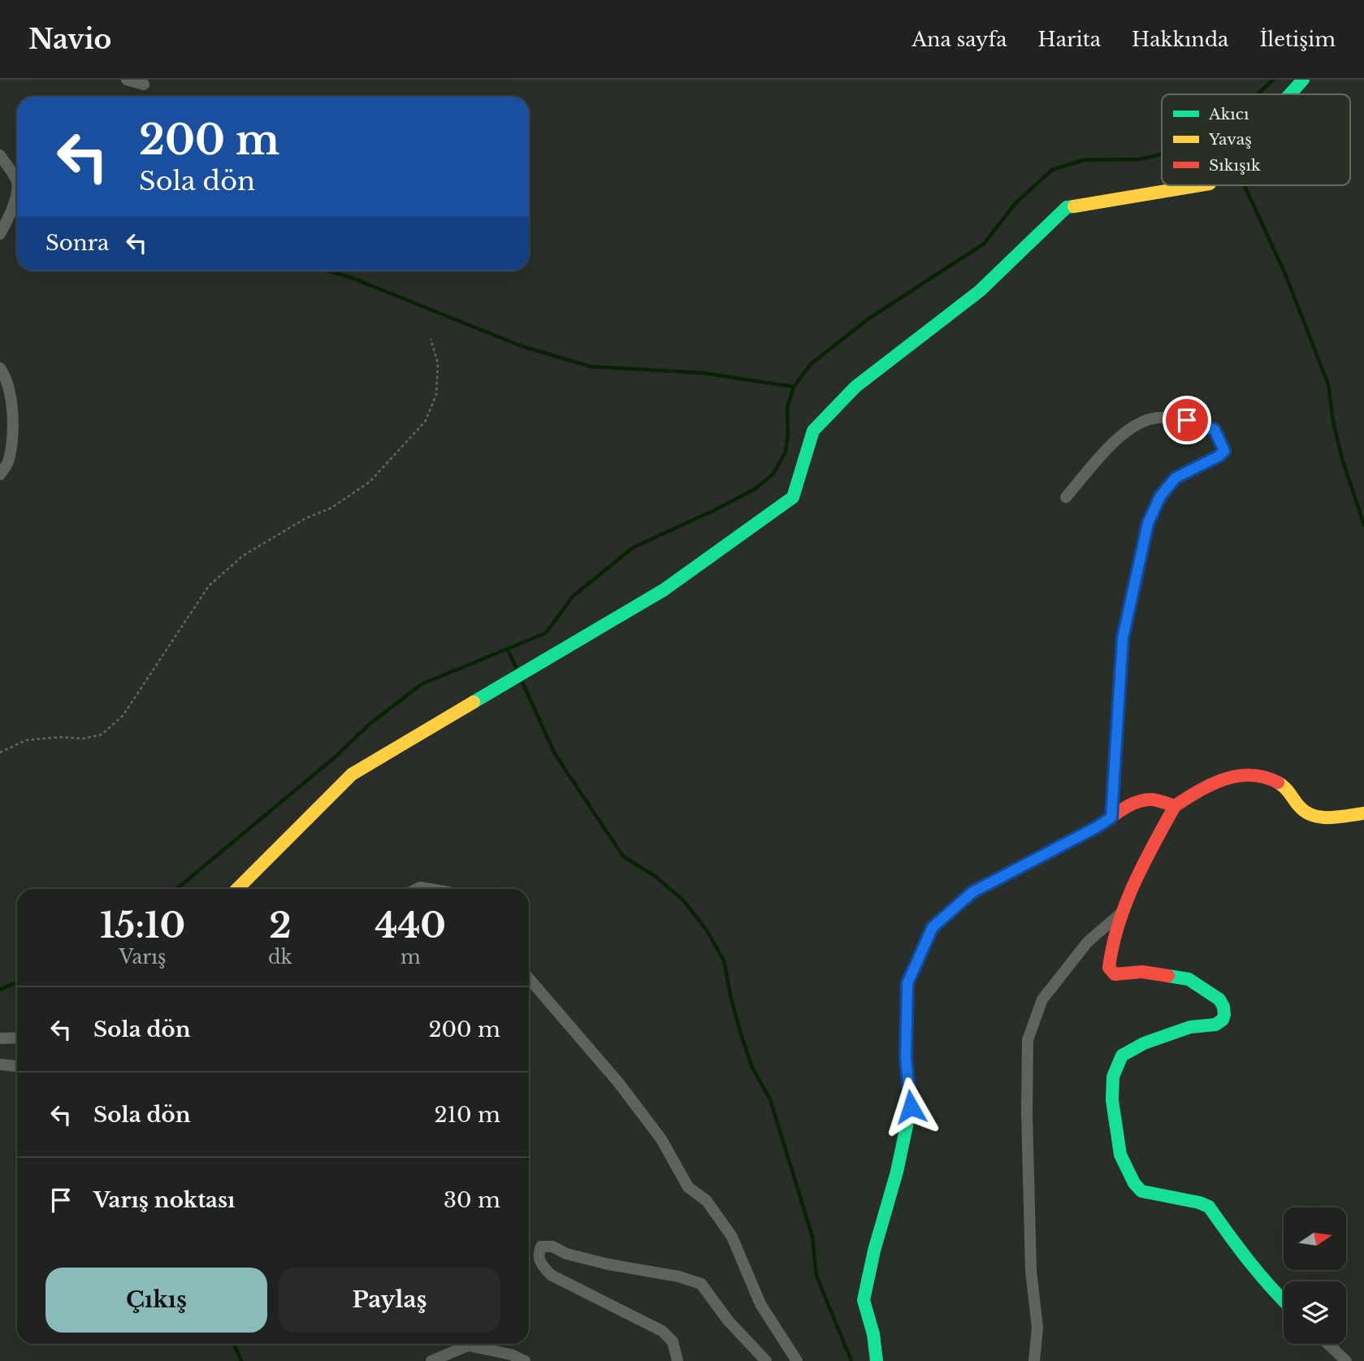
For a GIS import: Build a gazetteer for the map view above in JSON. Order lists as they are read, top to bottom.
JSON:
{
  "legend": ["Akıcı", "Yavaş", "Sıkışık"],
  "north": "right",
  "page": {
    "header": "Navio",
    "nav": [
      "Ana sayfa",
      "Harita",
      "Hakkında",
      "İletişim"
    ],
    "turn": ["200 m", "Sola dön"],
    "then": "Sonra",
    "eta": [
      "15:10",
      "Varış",
      "2",
      "dk",
      "440",
      "m"
    ],
    "list": [
      {
        "name": "Sola dön",
        "value": "200 m"
      },
      {
        "name": "Sola dön",
        "value": "210 m"
      },
      {
        "name": "Varış noktası",
        "value": "30 m"
      }
    ],
    "buttons": ["Çıkış", "Paylaş"]
  }
}
